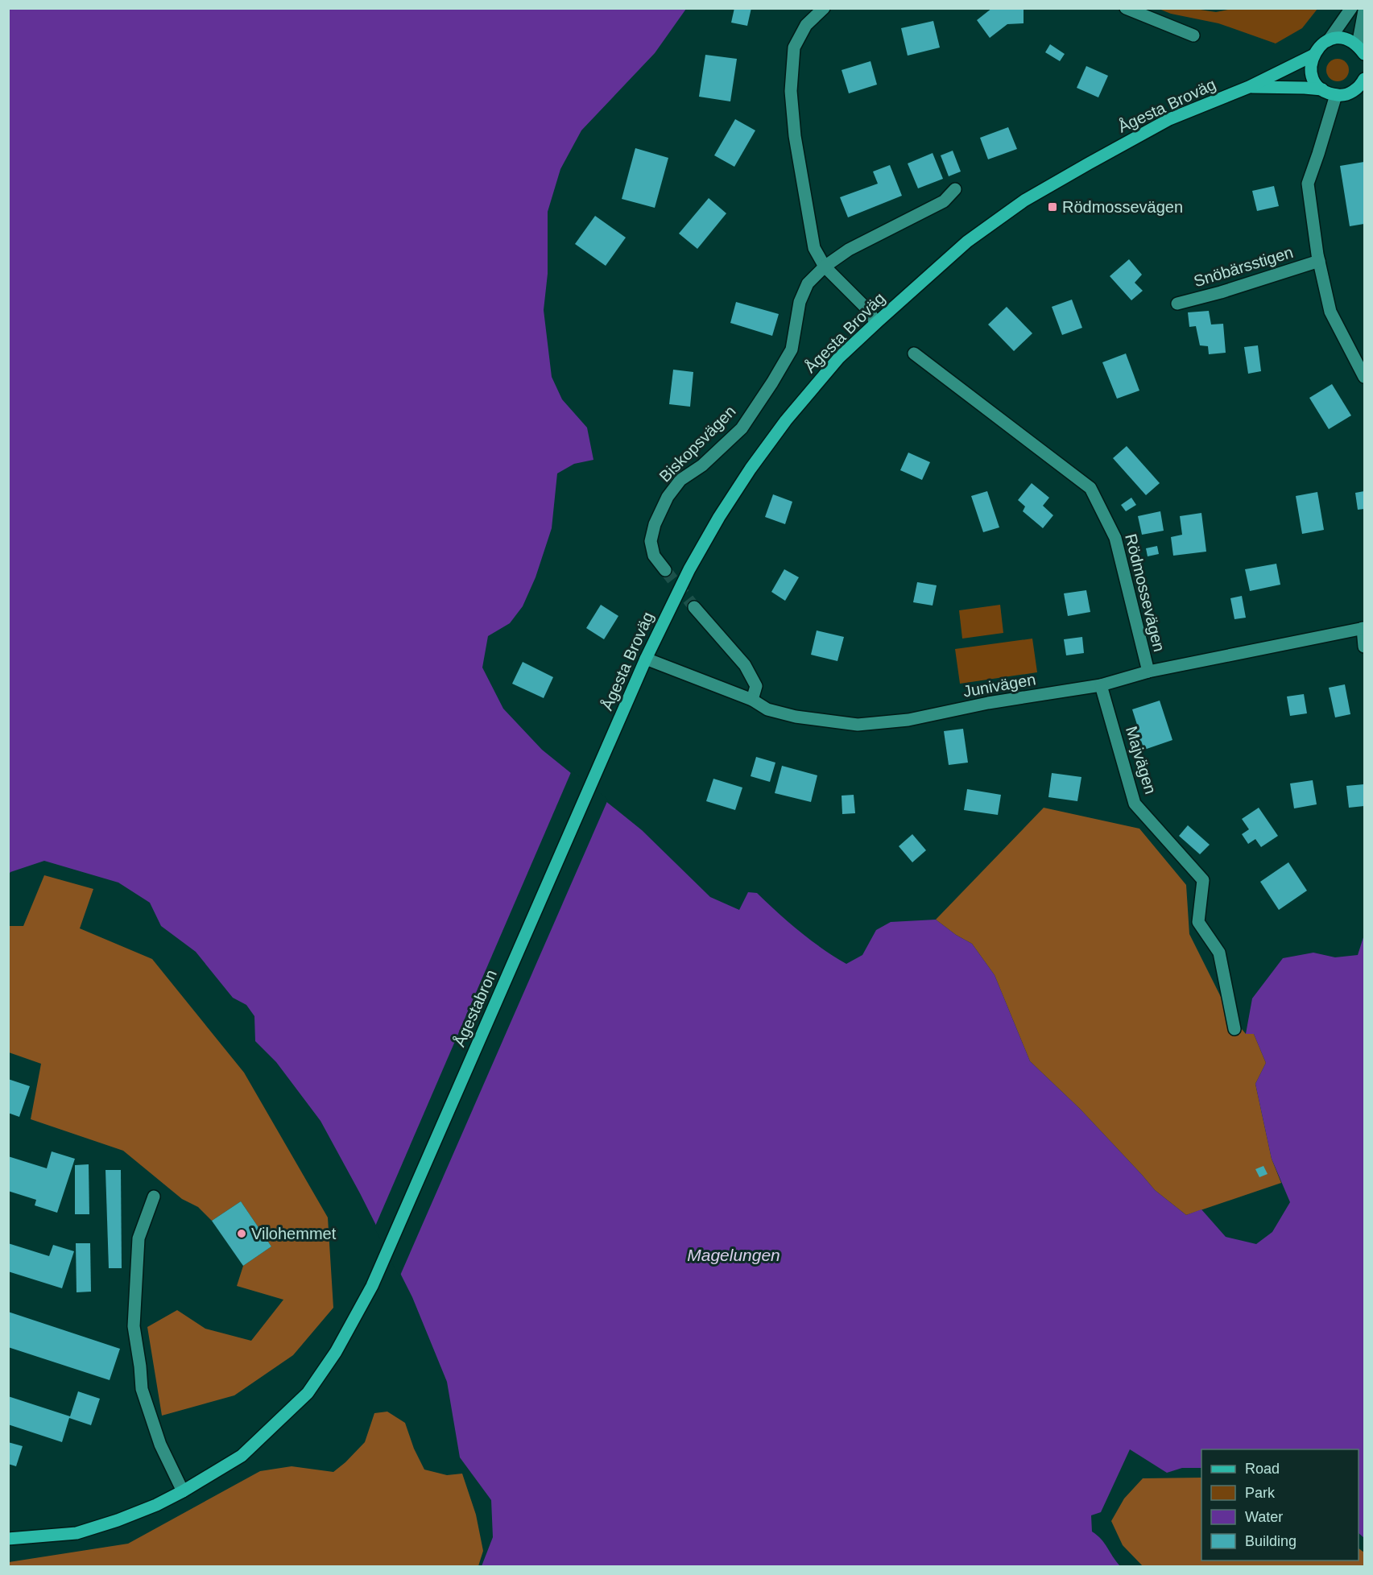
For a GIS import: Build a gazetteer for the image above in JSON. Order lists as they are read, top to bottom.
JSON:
{
  "streets": {
    "main road": ["Ågesta Broväg", "Ågestabron"],
    "street": [
      "Snöbärsstigen",
      "Biskopsvägen",
      "Rödmossevägen",
      "Junivägen",
      "Majvägen"
    ]
  },
  "crossings": [
    ["Ågesta Broväg", "Snöbärsstigen"],
    ["Ågesta Broväg", "Junivägen"],
    ["Ågesta Broväg", "Ågestabron"],
    ["Rödmossevägen", "Junivägen"],
    ["Junivägen", "Majvägen"]
  ],
  "water": ["Magelungen"],
  "places": {
    "transit": ["Rödmossevägen"],
    "other": ["Vilohemmet"]
  },
  "legend": [
    "Road",
    "Park",
    "Water",
    "Building"
  ]
}
